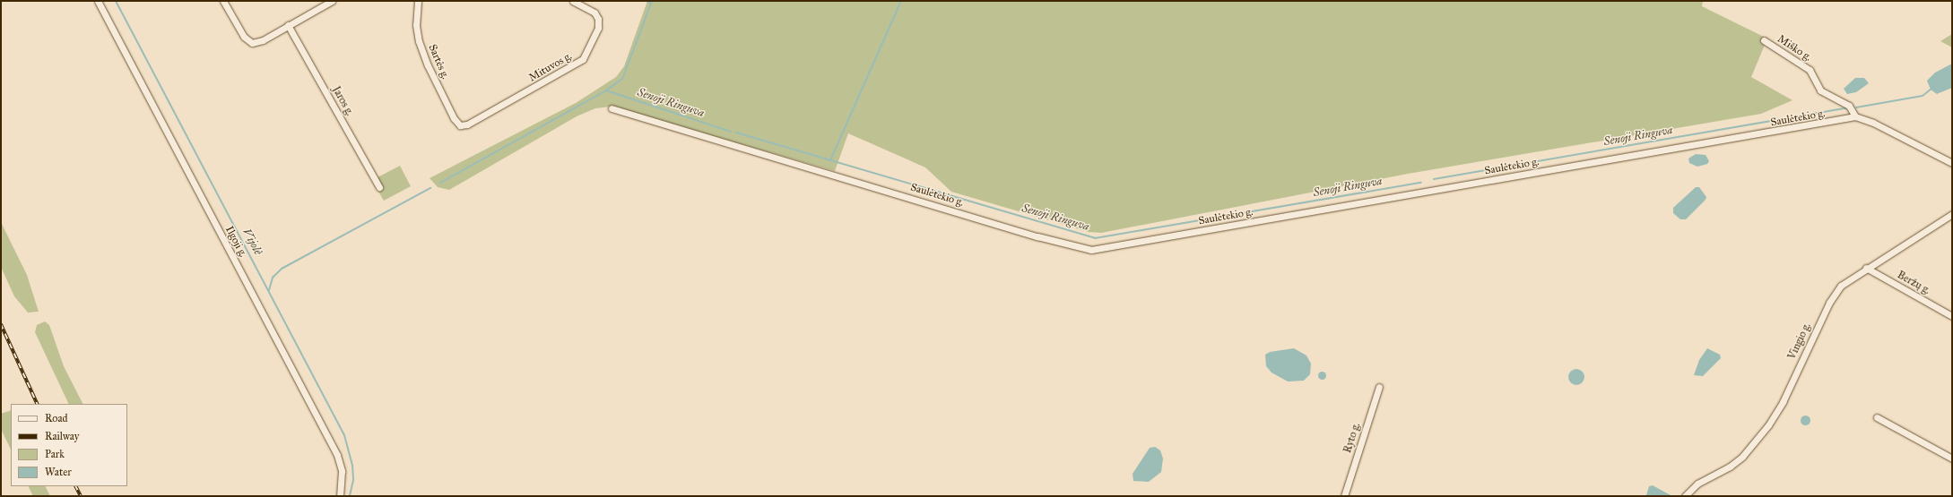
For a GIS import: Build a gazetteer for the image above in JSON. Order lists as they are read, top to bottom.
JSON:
{
  "streets": {
    "street": [
      "Miško g.",
      "Sartės g.",
      "Mituvos g.",
      "Jaros g.",
      "Saulėtekio g.",
      "Ilgoji g.",
      "Beržų g.",
      "Vingio g.",
      "Ryto g."
    ]
  },
  "crossings": [
    ["Miško g.", "Saulėtekio g."],
    ["Sartės g.", "Mituvos g."],
    ["Beržų g.", "Vingio g."]
  ],
  "water": ["Senoji Ringuva", "Vijolė"],
  "legend": [
    "Road",
    "Railway",
    "Park",
    "Water"
  ]
}
